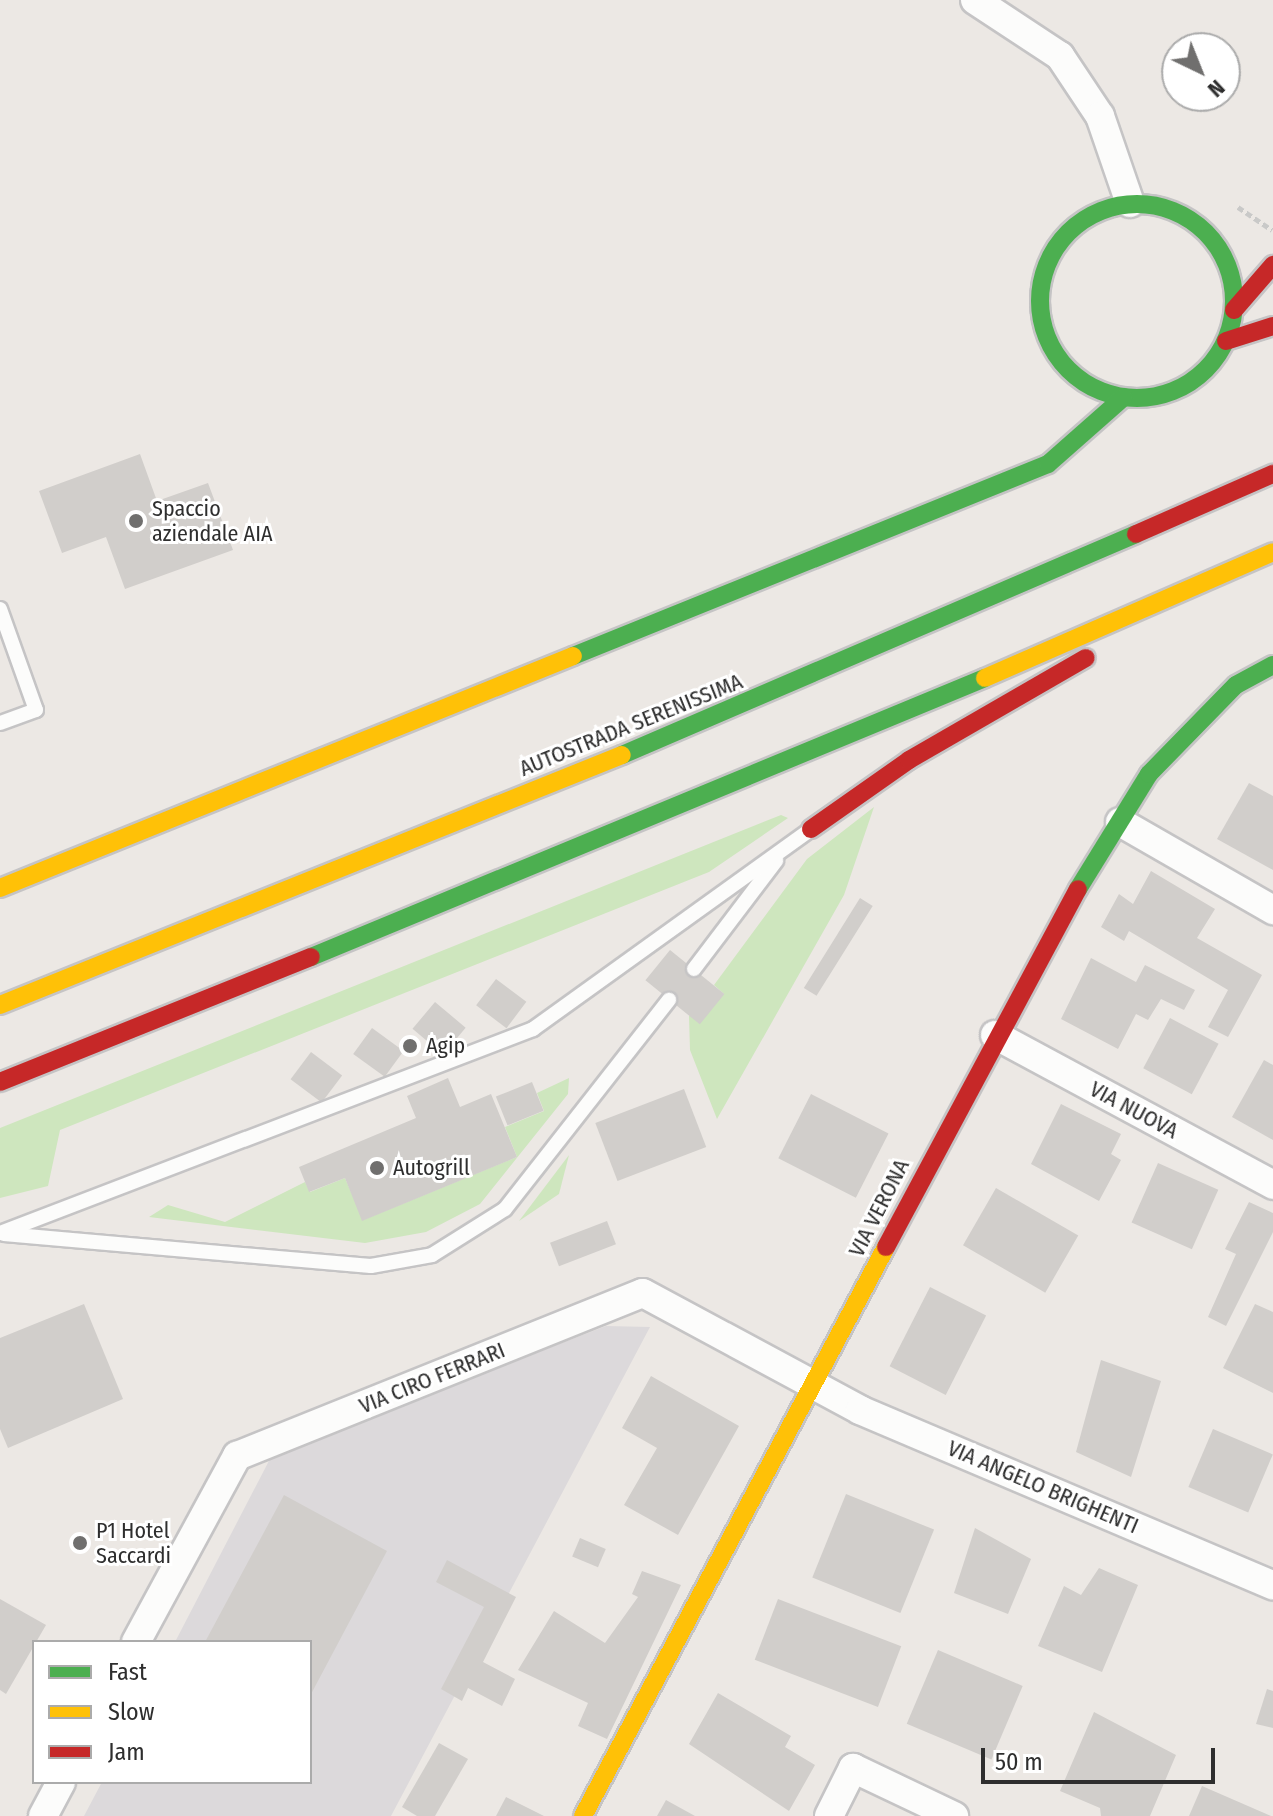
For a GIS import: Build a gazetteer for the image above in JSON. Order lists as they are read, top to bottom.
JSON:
{
  "streets": {
    "main road": ["AUTOSTRADA SERENISSIMA", "VIA VERONA"],
    "street": ["VIA NUOVA", "VIA CIRO FERRARI", "VIA ANGELO BRIGHENTI"]
  },
  "crossings": [
    ["VIA NUOVA", "VIA VERONA"],
    ["VIA VERONA", "VIA CIRO FERRARI"],
    ["VIA VERONA", "VIA ANGELO BRIGHENTI"],
    ["VIA CIRO FERRARI", "VIA ANGELO BRIGHENTI"]
  ],
  "places": [
    "Spaccio aziendale AIA",
    "Agip",
    "Autogrill",
    "P1 Hotel Saccardi"
  ],
  "legend": ["Fast", "Slow", "Jam"],
  "scale_bar": "50 m",
  "north": "bottom right"
}
